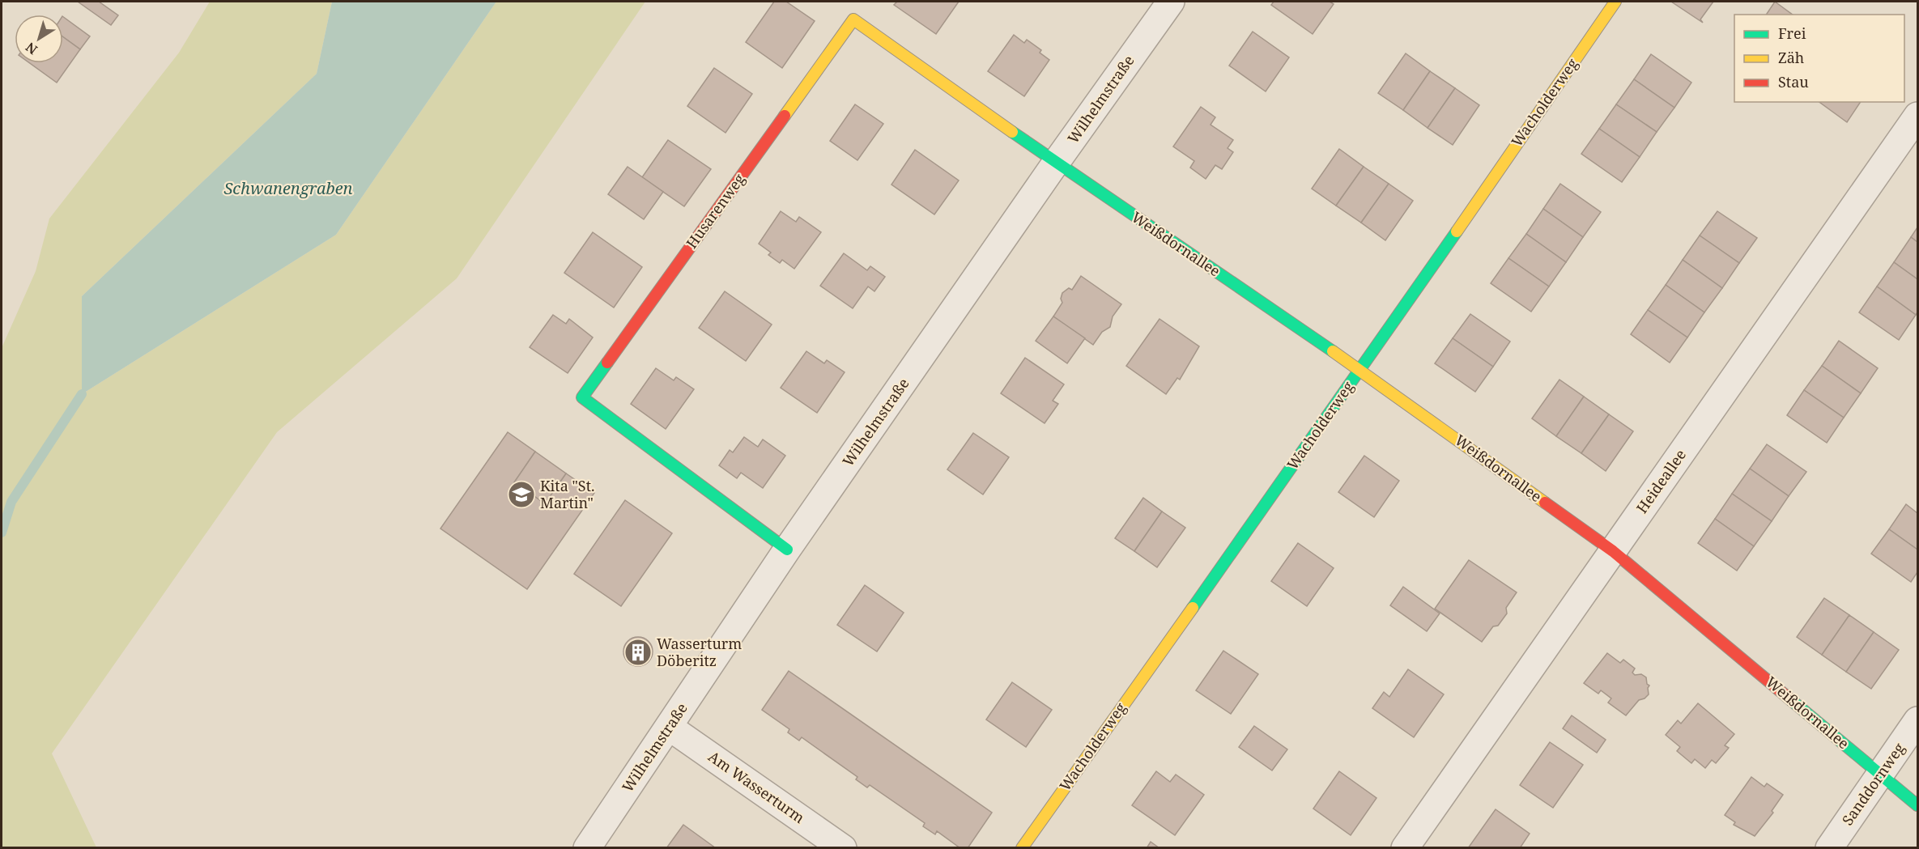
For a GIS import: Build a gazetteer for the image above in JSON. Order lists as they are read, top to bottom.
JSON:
{
  "streets": {
    "street": [
      "Wilhelmstraße",
      "Wacholderweg",
      "Husarenweg",
      "Weißdornallee",
      "Heideallee",
      "Sanddornweg",
      "Am Wasserturm"
    ]
  },
  "crossings": [
    ["Wilhelmstraße", "Husarenweg"],
    ["Wilhelmstraße", "Weißdornallee"],
    ["Wilhelmstraße", "Am Wasserturm"],
    ["Wacholderweg", "Weißdornallee"],
    ["Husarenweg", "Weißdornallee"],
    ["Weißdornallee", "Heideallee"],
    ["Weißdornallee", "Sanddornweg"]
  ],
  "water": ["Schwanengraben"],
  "places": {
    "school or university": ["Kita \"St. Martin\""],
    "building": ["Wasserturm Döberitz"]
  },
  "legend": ["Frei", "Zäh", "Stau"],
  "north": "bottom left"
}
